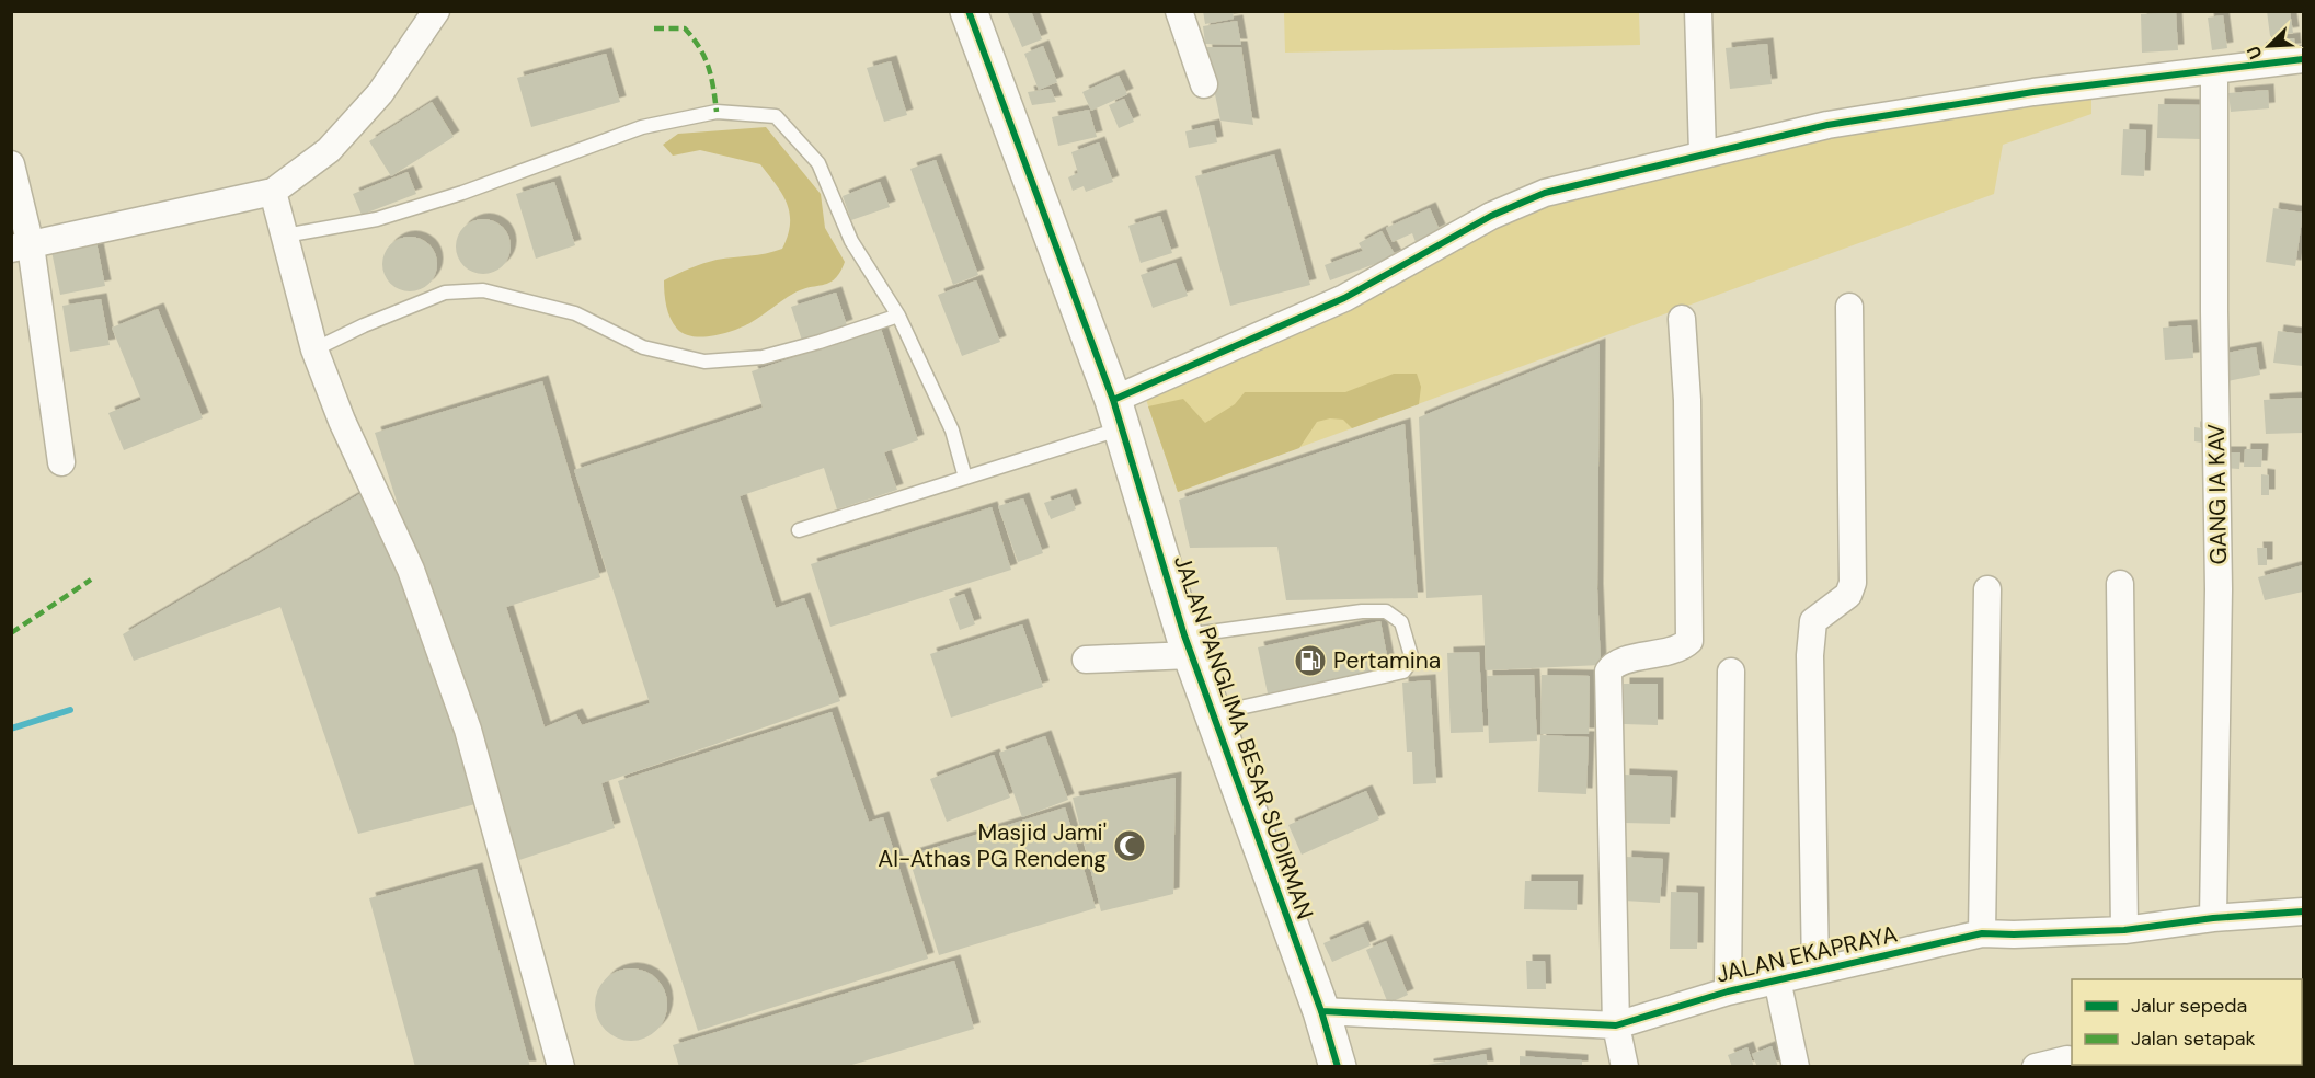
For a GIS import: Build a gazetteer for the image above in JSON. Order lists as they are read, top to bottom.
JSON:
{
  "streets": {
    "main road": ["JALAN PANGLIMA BESAR SUDIRMAN"],
    "street": ["GANG IA KAV", "JALAN EKAPRAYA"]
  },
  "crossings": [
    ["GANG IA KAV", "JALAN EKAPRAYA"],
    ["JALAN PANGLIMA BESAR SUDIRMAN", "JALAN EKAPRAYA"]
  ],
  "places": {
    "fuel station": ["Pertamina"],
    "mosque": ["Masjid Jami' Al-Athas PG Rendeng"]
  },
  "legend": ["Jalur sepeda", "Jalan setapak"],
  "north": "bottom left"
}
